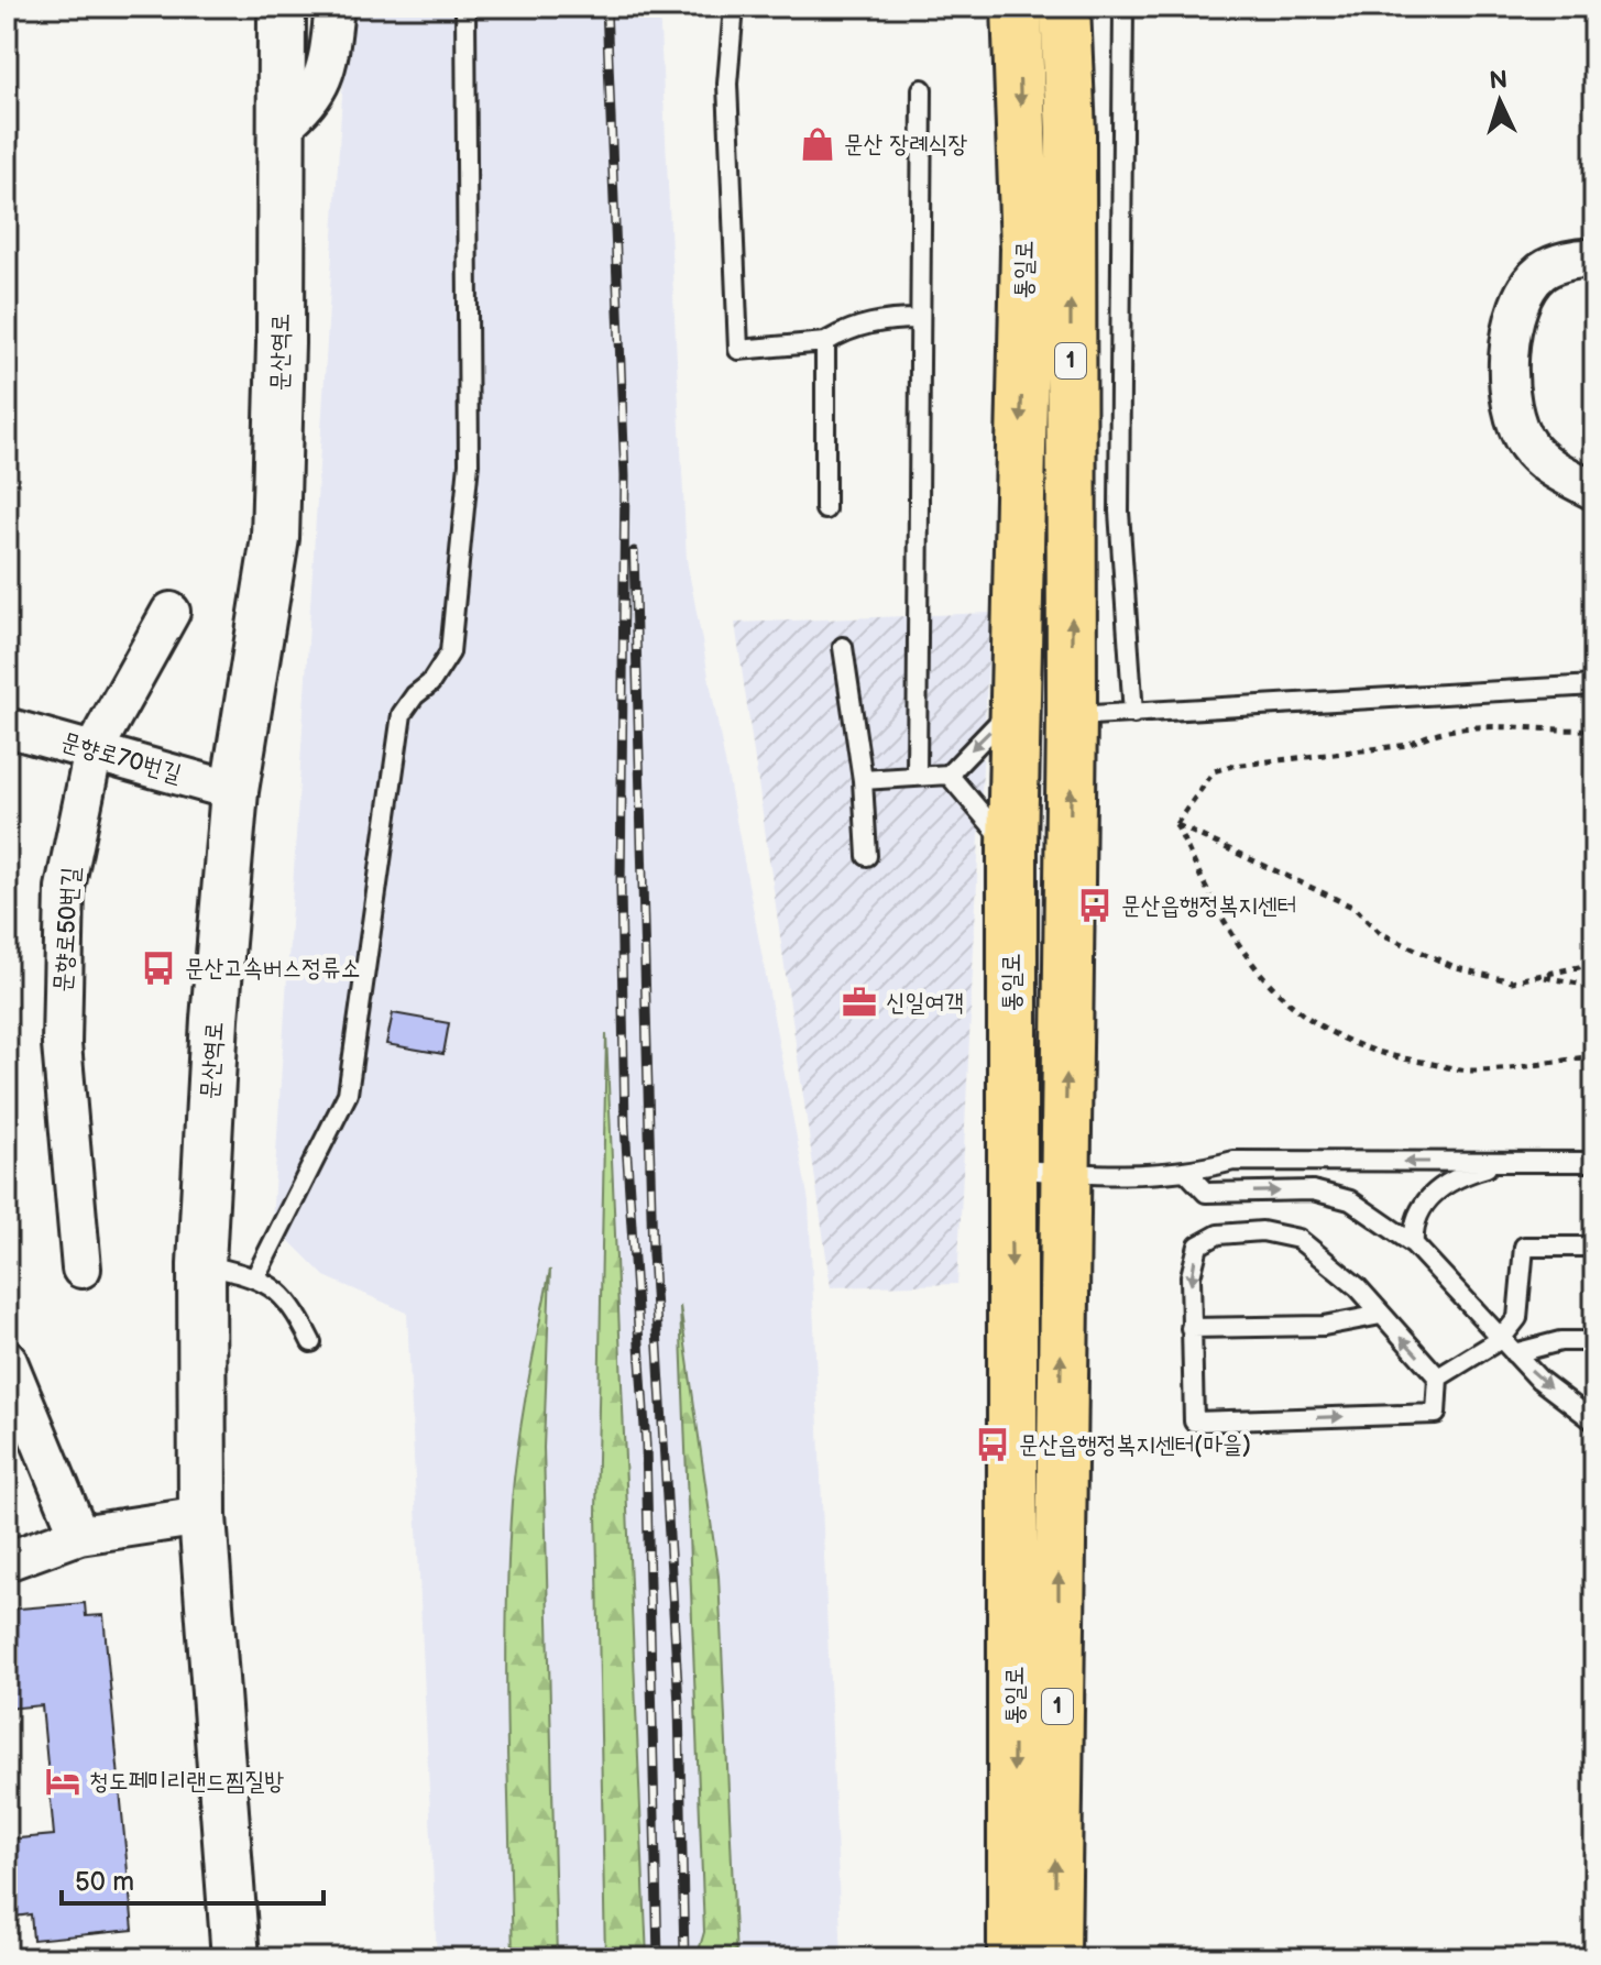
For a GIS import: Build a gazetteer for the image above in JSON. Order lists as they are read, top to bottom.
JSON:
{
  "streets": {
    "main road": ["통일로", "1"],
    "street": ["문산역로", "문향로70번길", "문향로50번길"]
  },
  "crossings": [
    ["문산역로", "문향로70번길"],
    ["문향로70번길", "문향로50번길"]
  ],
  "places": {
    "shop": ["문산 장례식장"],
    "bus stop": ["문산읍행정복지센터", "문산고속버스정류소", "문산읍행정복지센터(마을)"],
    "office": ["신일여객"],
    "hotel": ["청도페미리랜드찜질방"]
  },
  "scale_bar": "50 m",
  "north": "top"
}
